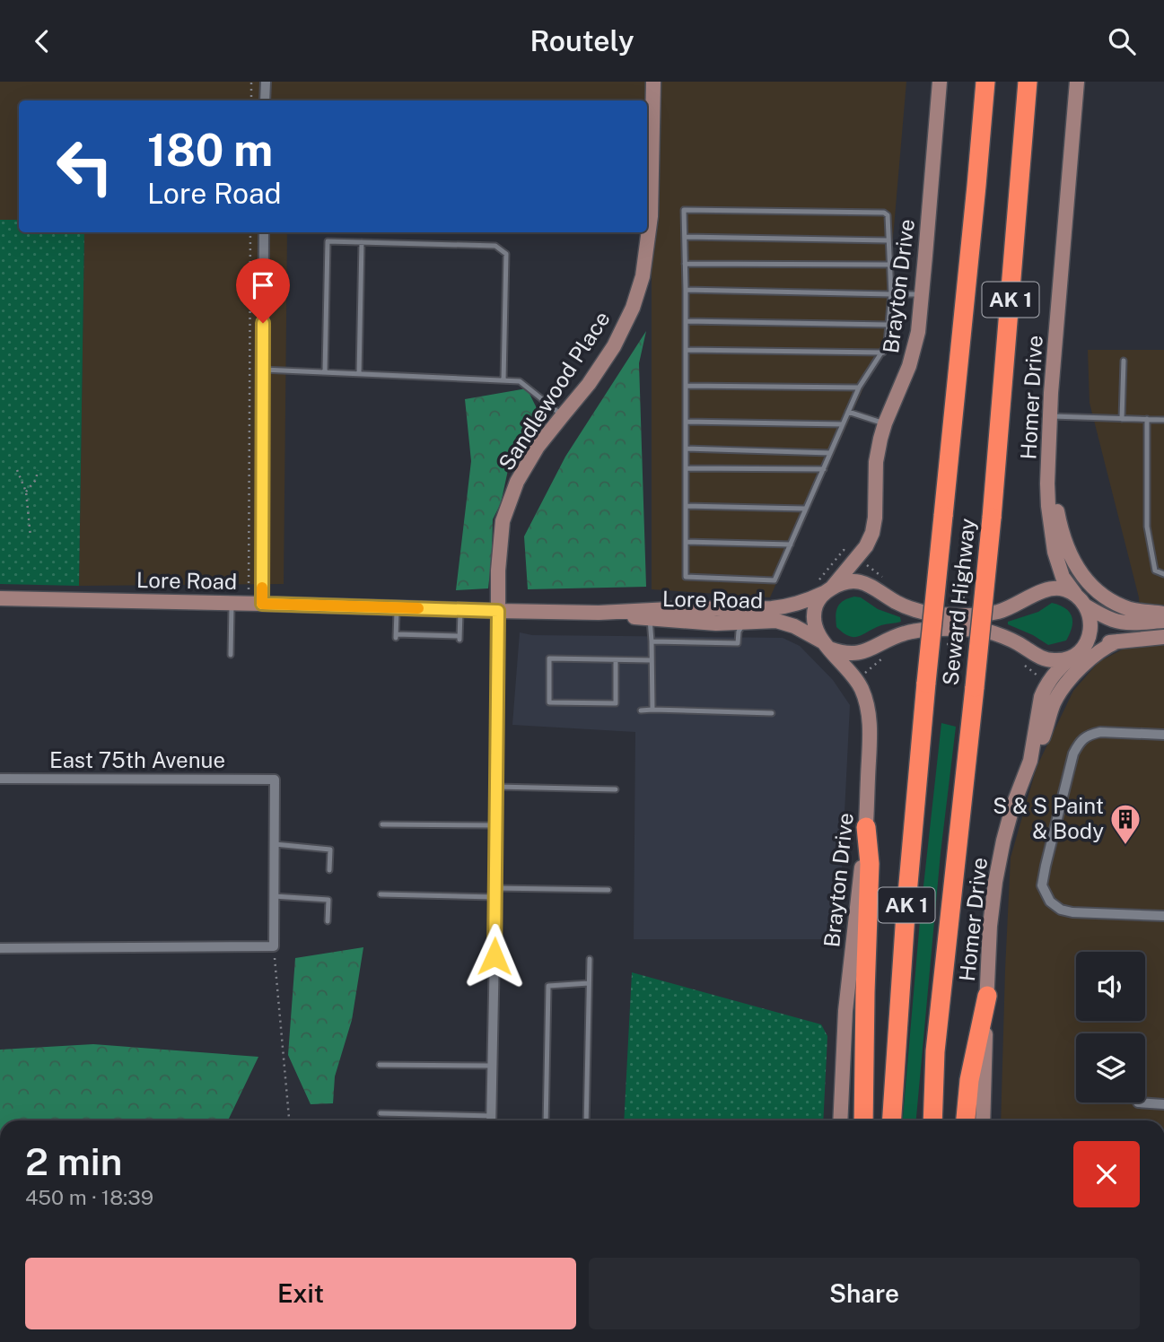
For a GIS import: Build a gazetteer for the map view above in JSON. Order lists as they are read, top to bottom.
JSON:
{
  "streets": {
    "highway": ["AK 1", "Seward Highway"],
    "street": [
      "Brayton Drive",
      "Sandlewood Place",
      "Homer Drive",
      "Lore Road",
      "East 75th Avenue"
    ]
  },
  "crossings": [
    ["Brayton Drive", "Lore Road"],
    ["Sandlewood Place", "Lore Road"],
    ["Homer Drive", "Lore Road"]
  ],
  "places": {
    "building": ["S & S Paint & Body"]
  },
  "page": {
    "header": "Routely",
    "turn": ["180 m", "Lore Road"],
    "heading": ["2 min", "450 m · 18:39"],
    "buttons": ["Exit", "Share"]
  }
}
